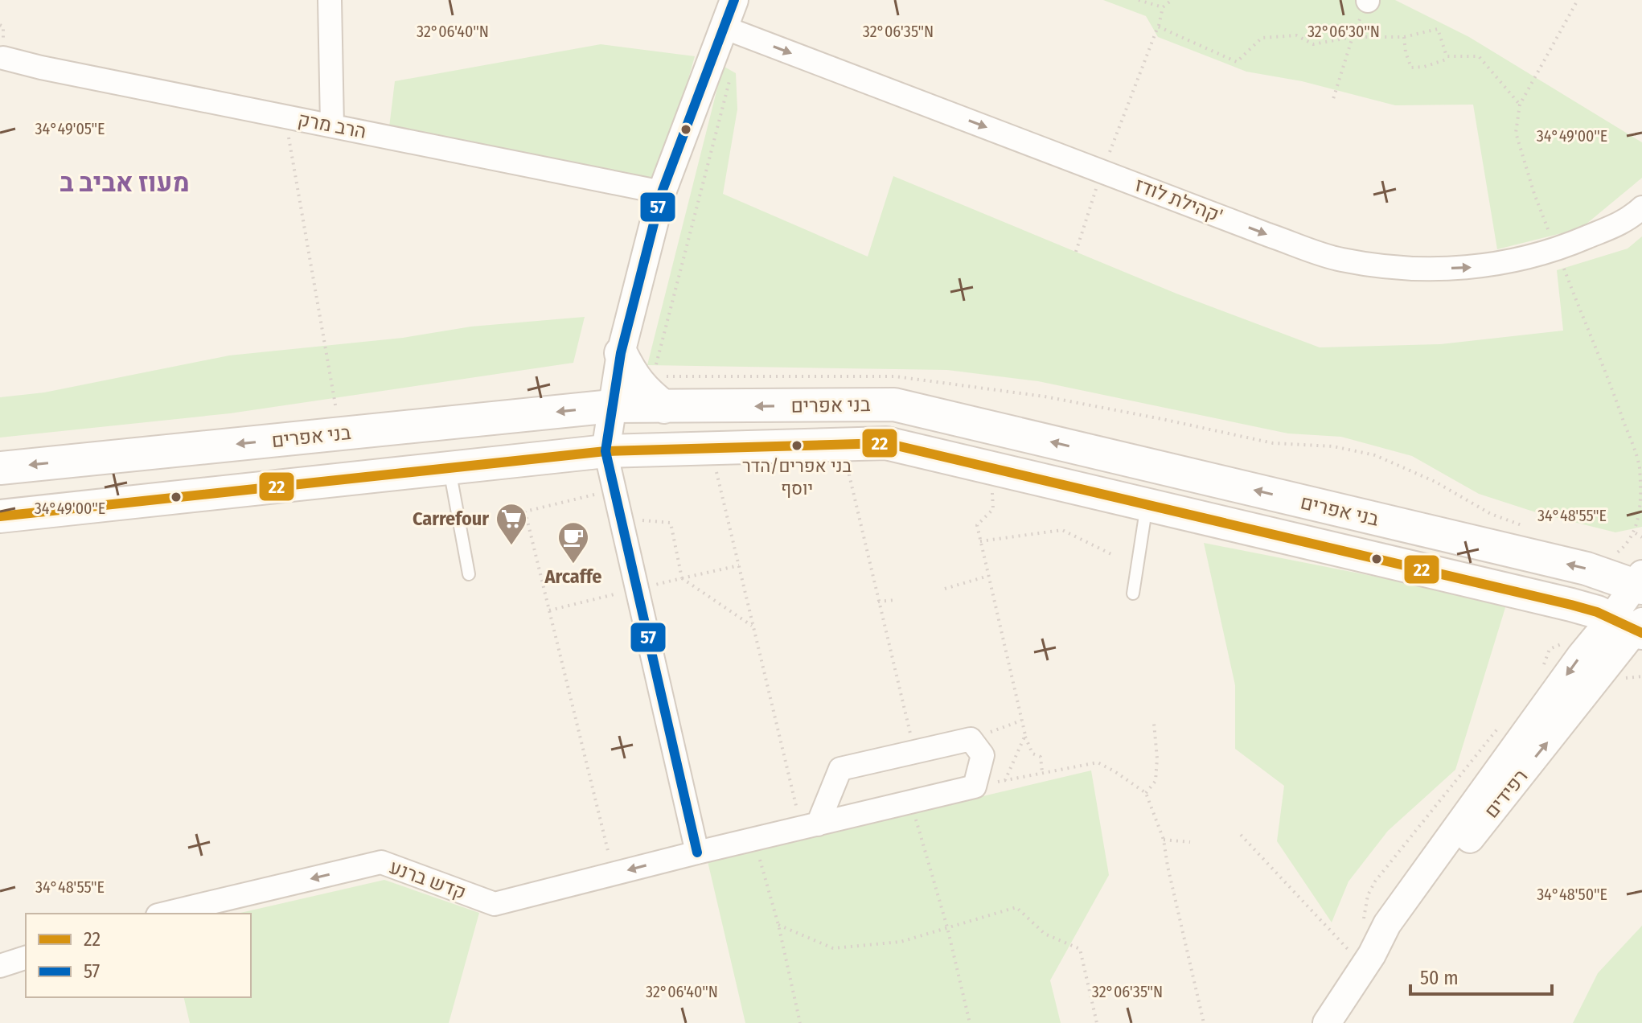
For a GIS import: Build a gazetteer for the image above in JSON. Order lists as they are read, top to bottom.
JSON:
{
  "streets": {
    "main road": ["בני אפרים"],
    "street": [
      "הרב מרק",
      "קהילת לודז'",
      "רפידים",
      "קדש ברנע"
    ]
  },
  "crossings": [
    ["בני אפרים", "רפידים"]
  ],
  "one_way": ["קהילת לודז'", "קדש ברנע"],
  "districts": ["מעוז אביב ב"],
  "places": {
    "other": ["בני אפרים/הדר יוסף"],
    "supermarket": ["Carrefour"],
    "cafe": ["Arcaffe"]
  },
  "lines": ["transit line 57", "transit line 22"],
  "legend": ["22", "57"],
  "scale_bar": "50 m",
  "coordinates": [
    "32°06'40\"N",
    "32°06'35\"N",
    "32°06'30\"N",
    "34°49'05\"E",
    "34°49'00\"E",
    "34°48'55\"E",
    "34°48'50\"E"
  ]
}
